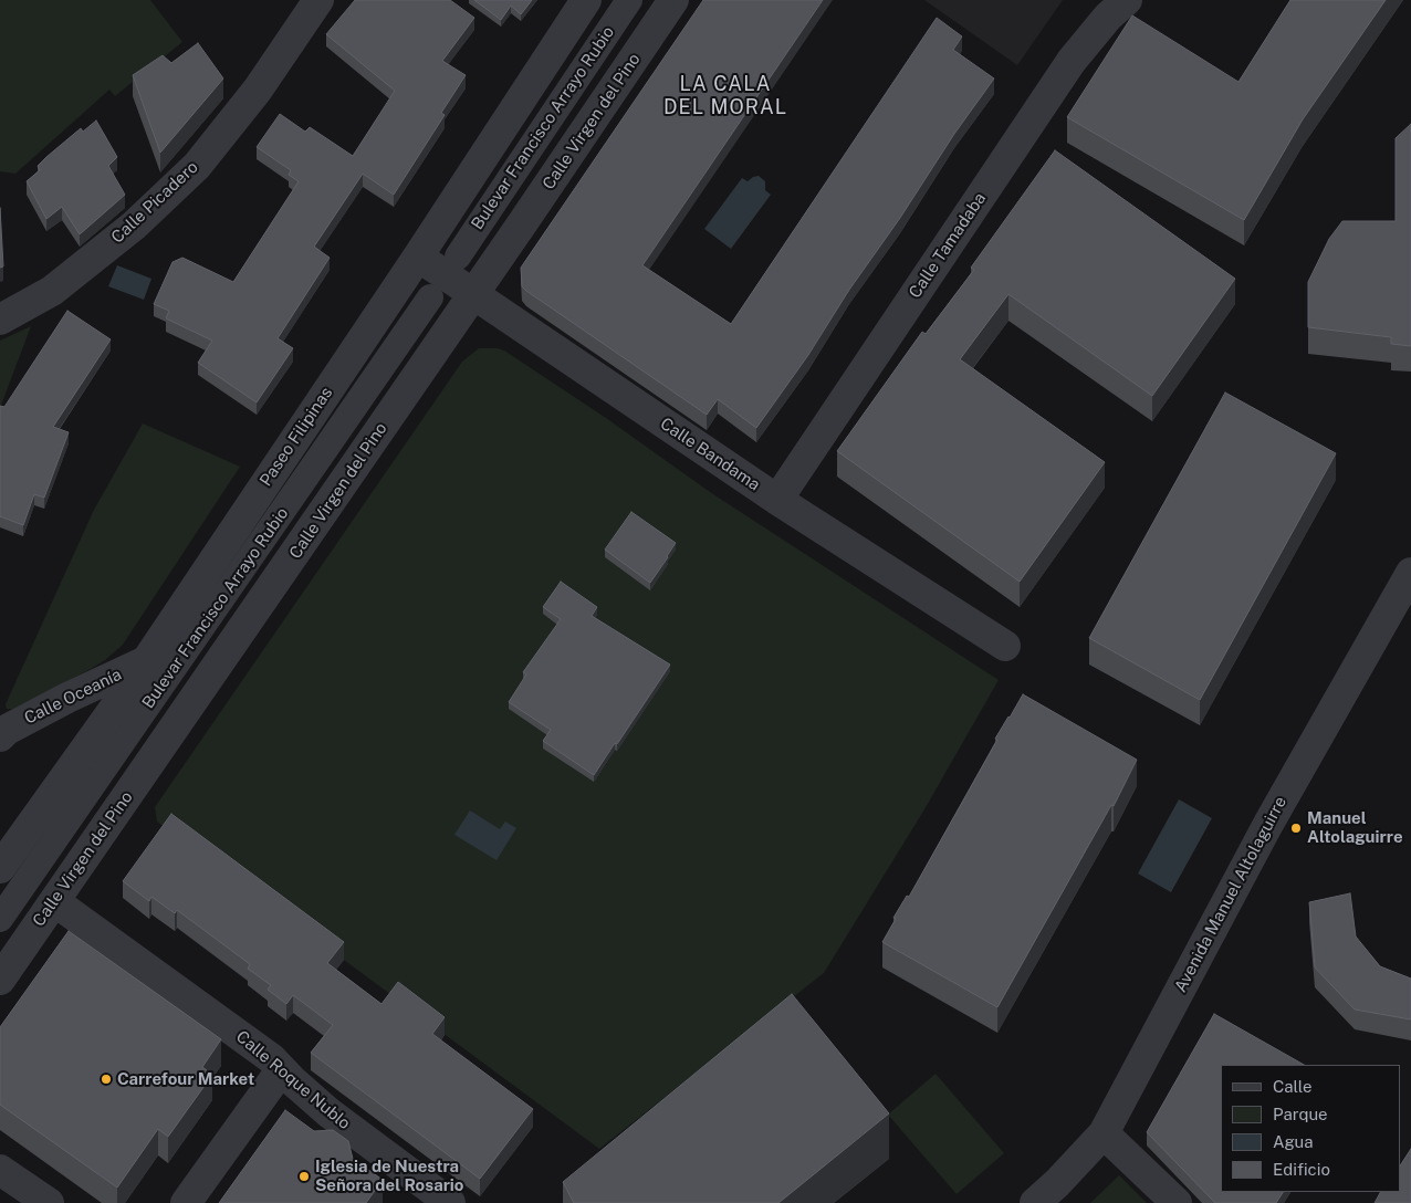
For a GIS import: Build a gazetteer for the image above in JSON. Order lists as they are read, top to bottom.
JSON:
{
  "streets": {
    "street": [
      "Calle Virgen del Pino",
      "Bulevar Francisco Arrayo Rubio",
      "Calle Picadero",
      "Calle Tamadaba",
      "Paseo Filipinas",
      "Calle Bandama",
      "Calle Oceanía",
      "Avenida Manuel Altolaguirre",
      "Calle Roque Nublo"
    ]
  },
  "crossings": [
    ["Calle Virgen del Pino", "Calle Bandama"],
    ["Calle Virgen del Pino", "Calle Roque Nublo"],
    ["Calle Tamadaba", "Calle Bandama"],
    ["Paseo Filipinas", "Calle Bandama"],
    ["Paseo Filipinas", "Calle Oceanía"]
  ],
  "districts": ["LA CALA DEL MORAL"],
  "places": ["Manuel Altolaguirre", "Carrefour Market", "Iglesia de Nuestra Señora del Rosario"],
  "legend": [
    "Calle",
    "Parque",
    "Agua",
    "Edificio"
  ]
}
